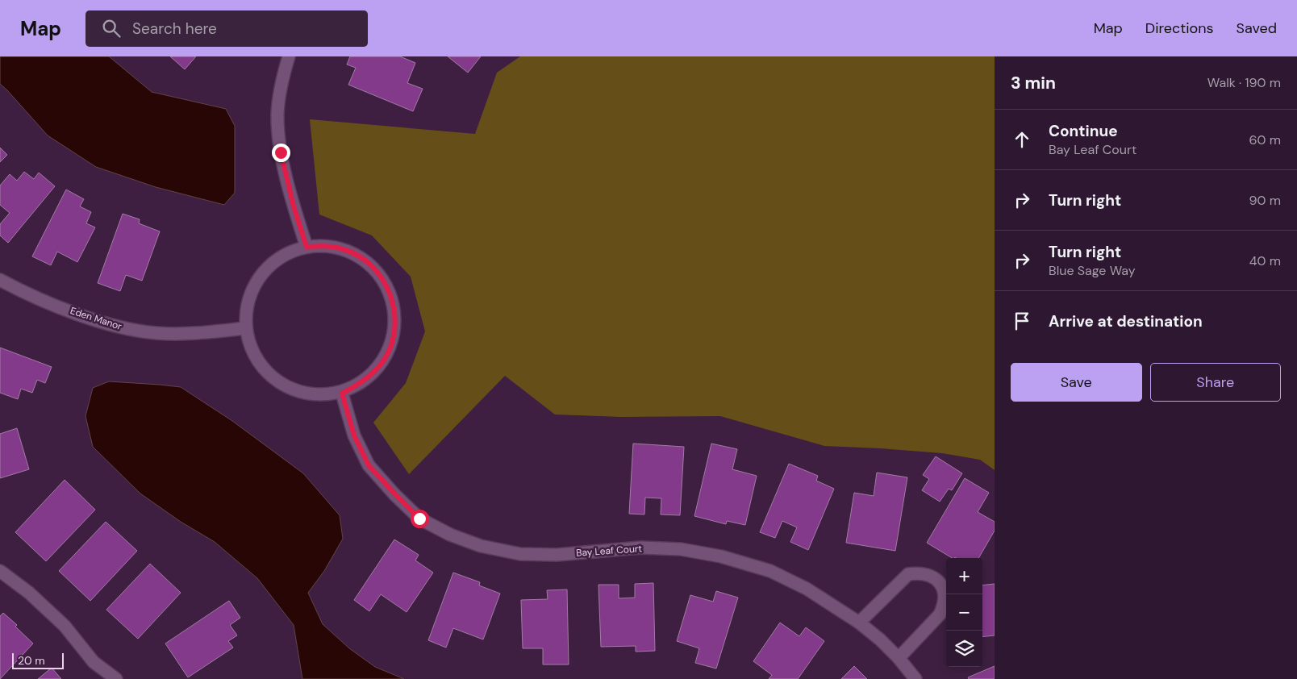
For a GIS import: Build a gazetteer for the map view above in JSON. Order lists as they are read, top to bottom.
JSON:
{
  "streets": {
    "street": ["Eden Manor", "Bay Leaf Court"]
  },
  "scale_bar": "20 m",
  "page": {
    "header": "Map",
    "search": "Search here",
    "nav": ["Map", "Directions", "Saved"],
    "heading": ["3 min", "Walk · 190 m"],
    "list": [
      ["Continue", "Bay Leaf Court", "60 m"],
      ["Turn right", "90 m"],
      ["Turn right", "Blue Sage Way", "40 m"],
      "Arrive at destination"
    ],
    "buttons": ["Save", "Share"],
    "map_buttons": ["+", "−"],
    "scale": "20 m"
  }
}
